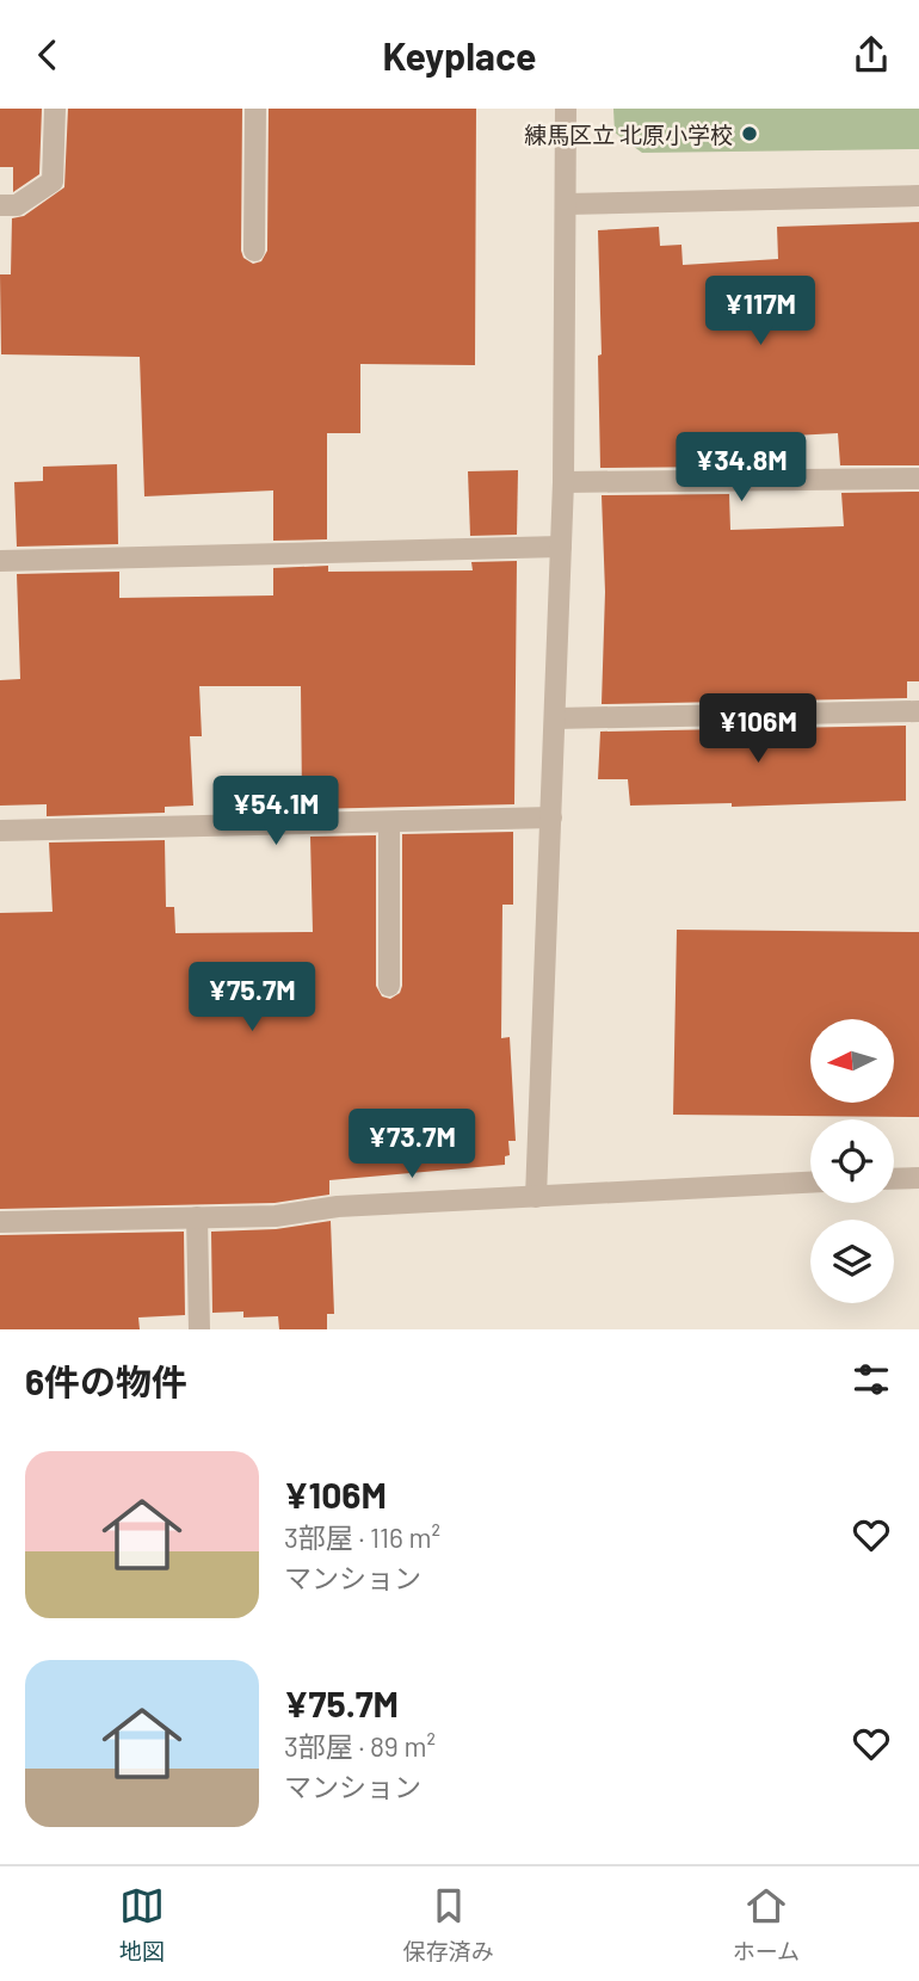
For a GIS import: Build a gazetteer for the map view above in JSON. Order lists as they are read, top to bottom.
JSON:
{
  "places": ["練馬区立 北原小学校"],
  "north": "left",
  "page": {
    "header": "Keyplace",
    "price": [
      "¥117M",
      "¥34.8M",
      "¥106M",
      "¥54.1M",
      "¥75.7M",
      "¥73.7M"
    ],
    "heading": "6件の物件",
    "list": [
      {
        "name": "¥106M",
        "note": "3部屋 · 116 m² · マンション"
      },
      {
        "name": "¥75.7M",
        "note": "3部屋 · 89 m² · マンション"
      }
    ],
    "tabs": ["地図", "保存済み", "ホーム"]
  }
}
